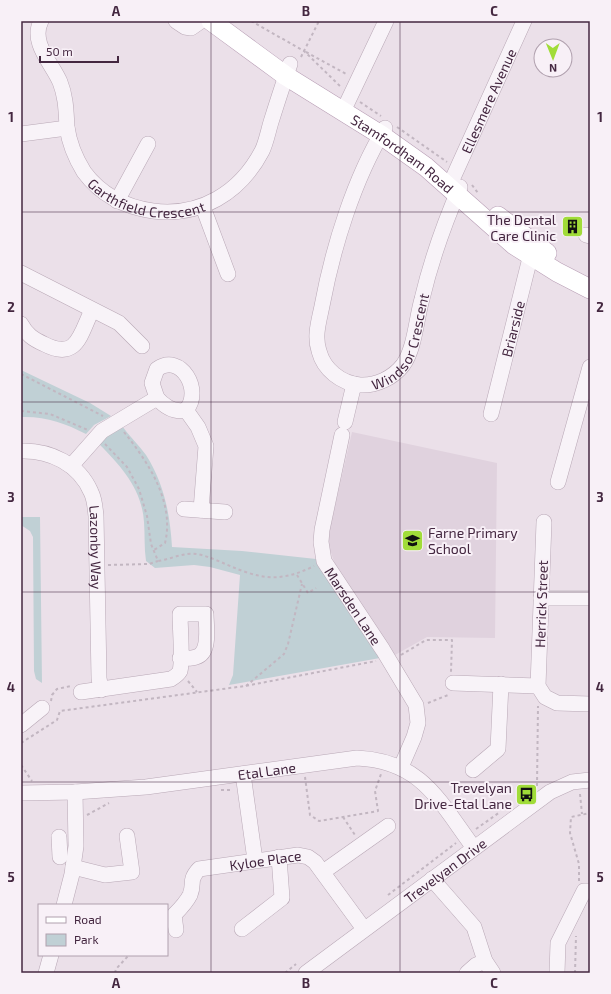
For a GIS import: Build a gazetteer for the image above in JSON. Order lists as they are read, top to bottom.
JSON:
{
  "streets": {
    "main road": ["Stamfordham Road"],
    "street": [
      "Ellesmere Avenue",
      "Garthfield Crescent",
      "Briarside",
      "Windsor Crescent",
      "Lazonby Way",
      "Herrick Street",
      "Marsden Lane",
      "Etal Lane",
      "Kyloe Place",
      "Trevelyan Drive"
    ]
  },
  "crossings": [
    ["Ellesmere Avenue", "Stamfordham Road"],
    ["Ellesmere Avenue", "Windsor Crescent"],
    ["Stamfordham Road", "Garthfield Crescent"],
    ["Stamfordham Road", "Briarside"],
    ["Stamfordham Road", "Windsor Crescent"],
    ["Windsor Crescent", "Marsden Lane"],
    ["Marsden Lane", "Etal Lane"],
    ["Etal Lane", "Trevelyan Drive"],
    ["Kyloe Place", "Trevelyan Drive"]
  ],
  "places": {
    "building": ["The Dental Care Clinic"],
    "school or university": ["Farne Primary School"],
    "bus stop": ["Trevelyan Drive-Etal Lane"]
  },
  "legend": ["Road", "Park"],
  "scale_bar": "50 m",
  "north": "bottom",
  "grid": {
    "columns": ["A", "B", "C"],
    "rows": [
      "1",
      "2",
      "3",
      "4",
      "5"
    ]
  }
}
